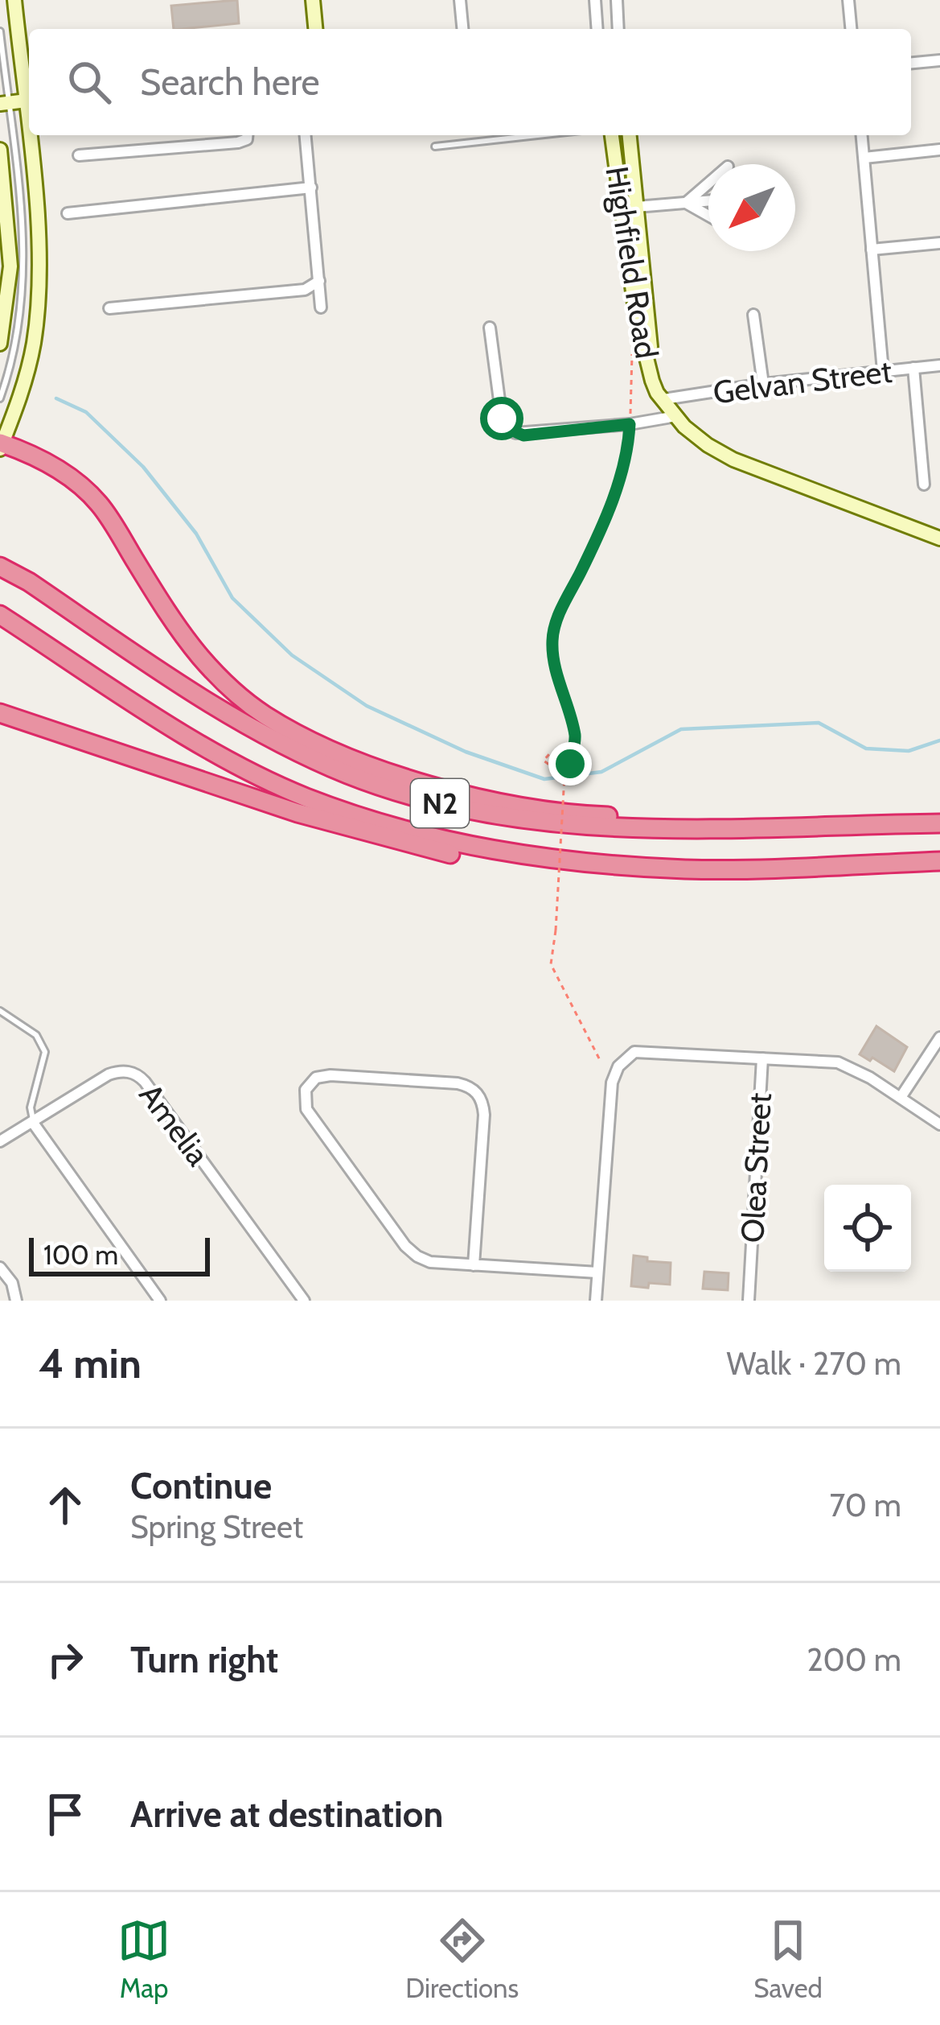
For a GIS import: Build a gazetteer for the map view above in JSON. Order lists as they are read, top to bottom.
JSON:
{
  "streets": {
    "highway": ["N2"],
    "street": [
      "Highfield Road",
      "Gelvan Street",
      "Amelia",
      "Olea Street"
    ]
  },
  "crossings": [
    ["Highfield Road", "Gelvan Street"]
  ],
  "scale_bar": "100 m",
  "north": "bottom left",
  "page": {
    "search": "Search here",
    "scale": "100 m",
    "heading": ["4 min", "Walk · 270 m"],
    "list": [
      ["Continue", "Spring Street", "70 m"],
      ["Turn right", "200 m"],
      "Arrive at destination"
    ],
    "nav": ["Map", "Directions", "Saved"]
  }
}
